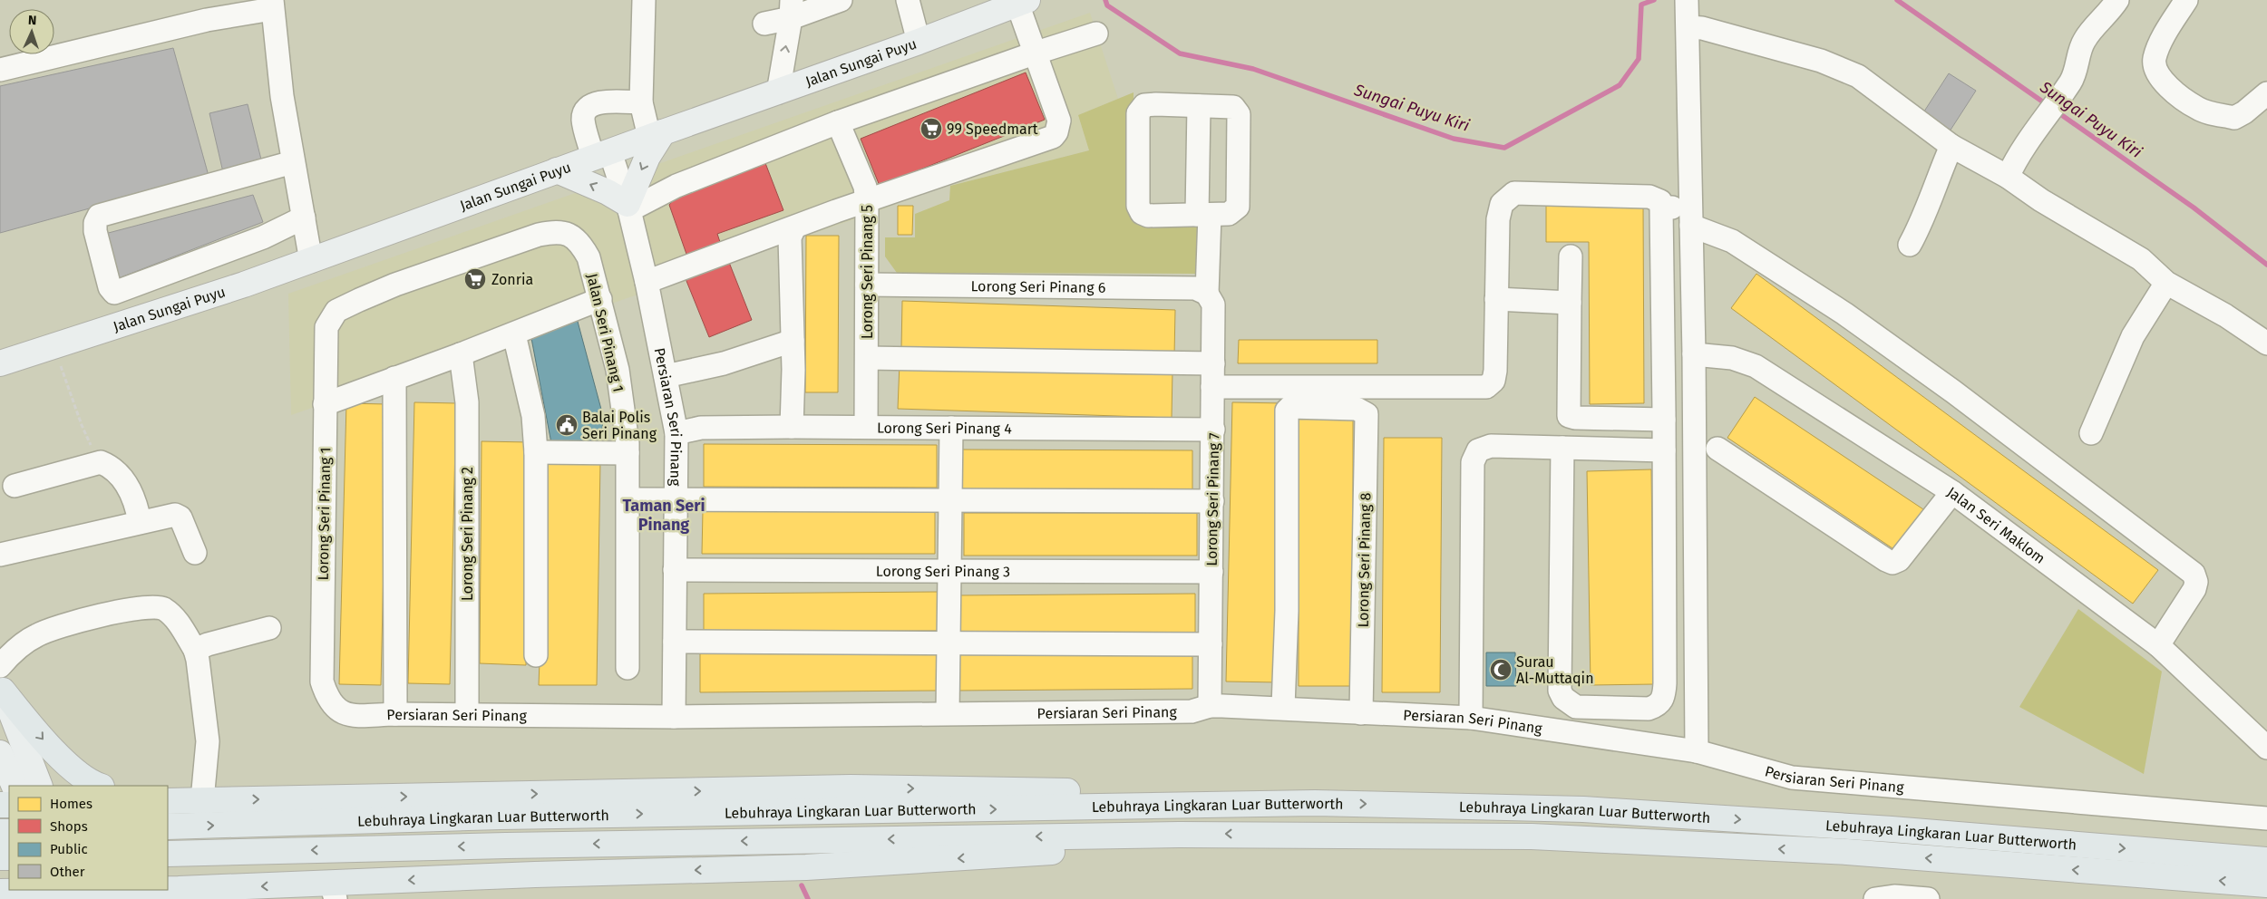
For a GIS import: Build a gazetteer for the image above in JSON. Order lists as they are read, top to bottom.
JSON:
{
  "streets": {
    "highway": ["Lebuhraya Lingkaran Luar Butterworth"],
    "main road": ["Jalan Sungai Puyu"],
    "street": [
      "Lorong Seri Pinang 5",
      "Lorong Seri Pinang 6",
      "Jalan Seri Pinang 1",
      "Persiaran Seri Pinang",
      "Lorong Seri Pinang 4",
      "Lorong Seri Pinang 7",
      "Lorong Seri Pinang 1",
      "Jalan Seri Maklom",
      "Lorong Seri Pinang 2",
      "Lorong Seri Pinang 8",
      "Lorong Seri Pinang 3"
    ]
  },
  "crossings": [
    ["Jalan Sungai Puyu", "Persiaran Seri Pinang"],
    ["Lorong Seri Pinang 5", "Lorong Seri Pinang 6"],
    ["Lorong Seri Pinang 5", "Lorong Seri Pinang 4"],
    ["Lorong Seri Pinang 6", "Lorong Seri Pinang 7"],
    ["Jalan Seri Pinang 1", "Lorong Seri Pinang 1"],
    ["Persiaran Seri Pinang", "Lorong Seri Pinang 4"],
    ["Persiaran Seri Pinang", "Lorong Seri Pinang 7"],
    ["Persiaran Seri Pinang", "Lorong Seri Pinang 1"],
    ["Persiaran Seri Pinang", "Lorong Seri Pinang 2"],
    ["Persiaran Seri Pinang", "Lorong Seri Pinang 8"],
    ["Persiaran Seri Pinang", "Lorong Seri Pinang 3"],
    ["Lorong Seri Pinang 4", "Lorong Seri Pinang 7"],
    ["Lorong Seri Pinang 7", "Lorong Seri Pinang 3"]
  ],
  "districts": ["Taman Seri Pinang"],
  "water": ["Sungai Puyu Kiri"],
  "places": {
    "supermarket": ["99 Speedmart", "Zonria"],
    "public building": ["Balai Polis Seri Pinang"],
    "mosque": ["Surau Al-Muttaqin"]
  },
  "legend": [
    "Homes",
    "Shops",
    "Public",
    "Other"
  ],
  "north": "top"
}
